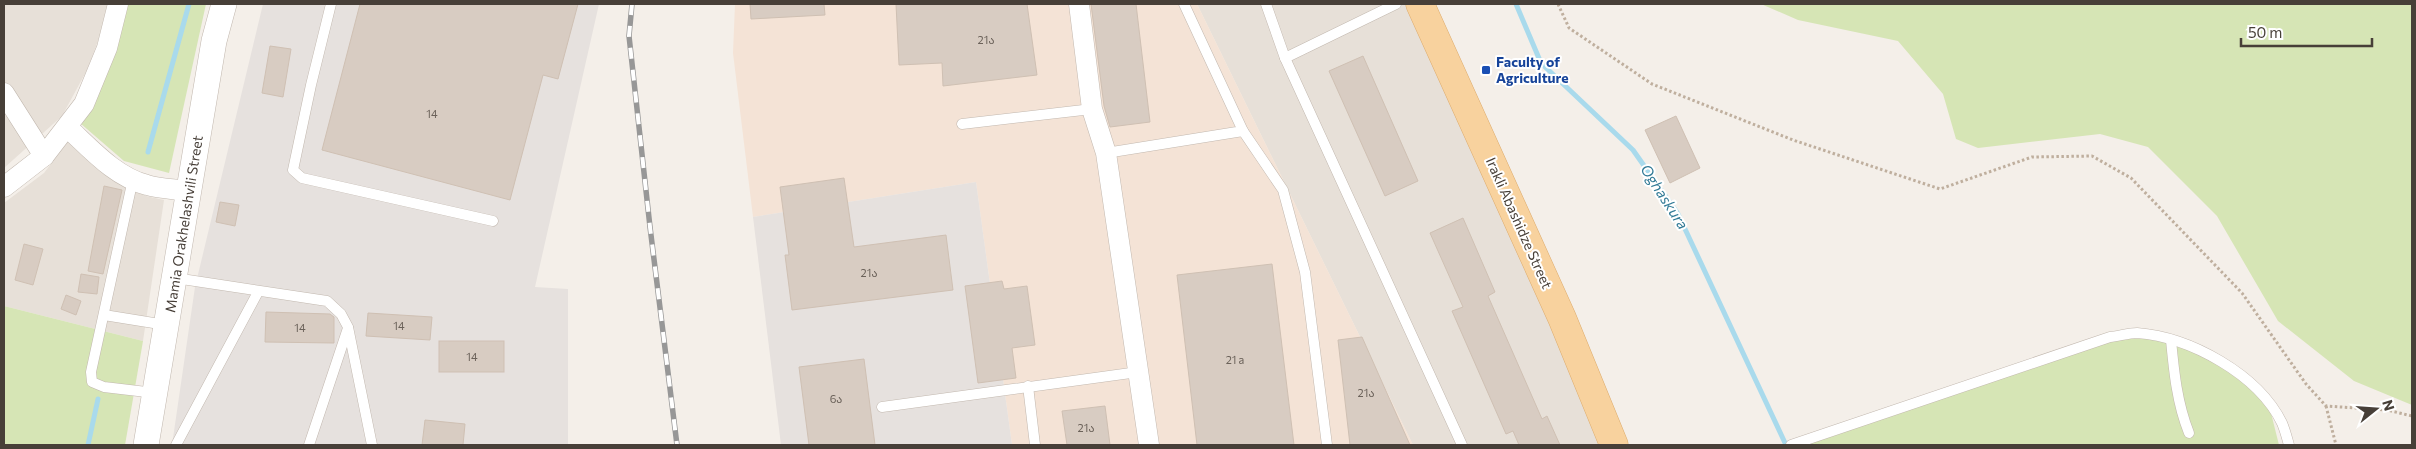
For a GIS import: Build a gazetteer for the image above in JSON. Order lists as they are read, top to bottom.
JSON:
{
  "streets": {
    "main road": ["Irakli Abashidze Street"],
    "street": ["Mamia Orakhelashvili Street"]
  },
  "water": ["Oghaskura"],
  "places": {
    "transit": ["Faculty of Agriculture"]
  },
  "house_numbers": [
    "21ა",
    "14",
    "21ა",
    "14",
    "14",
    "14",
    "21 a",
    "21ა",
    "6ა",
    "21ა"
  ],
  "scale_bar": "50 m",
  "north": "right"
}
